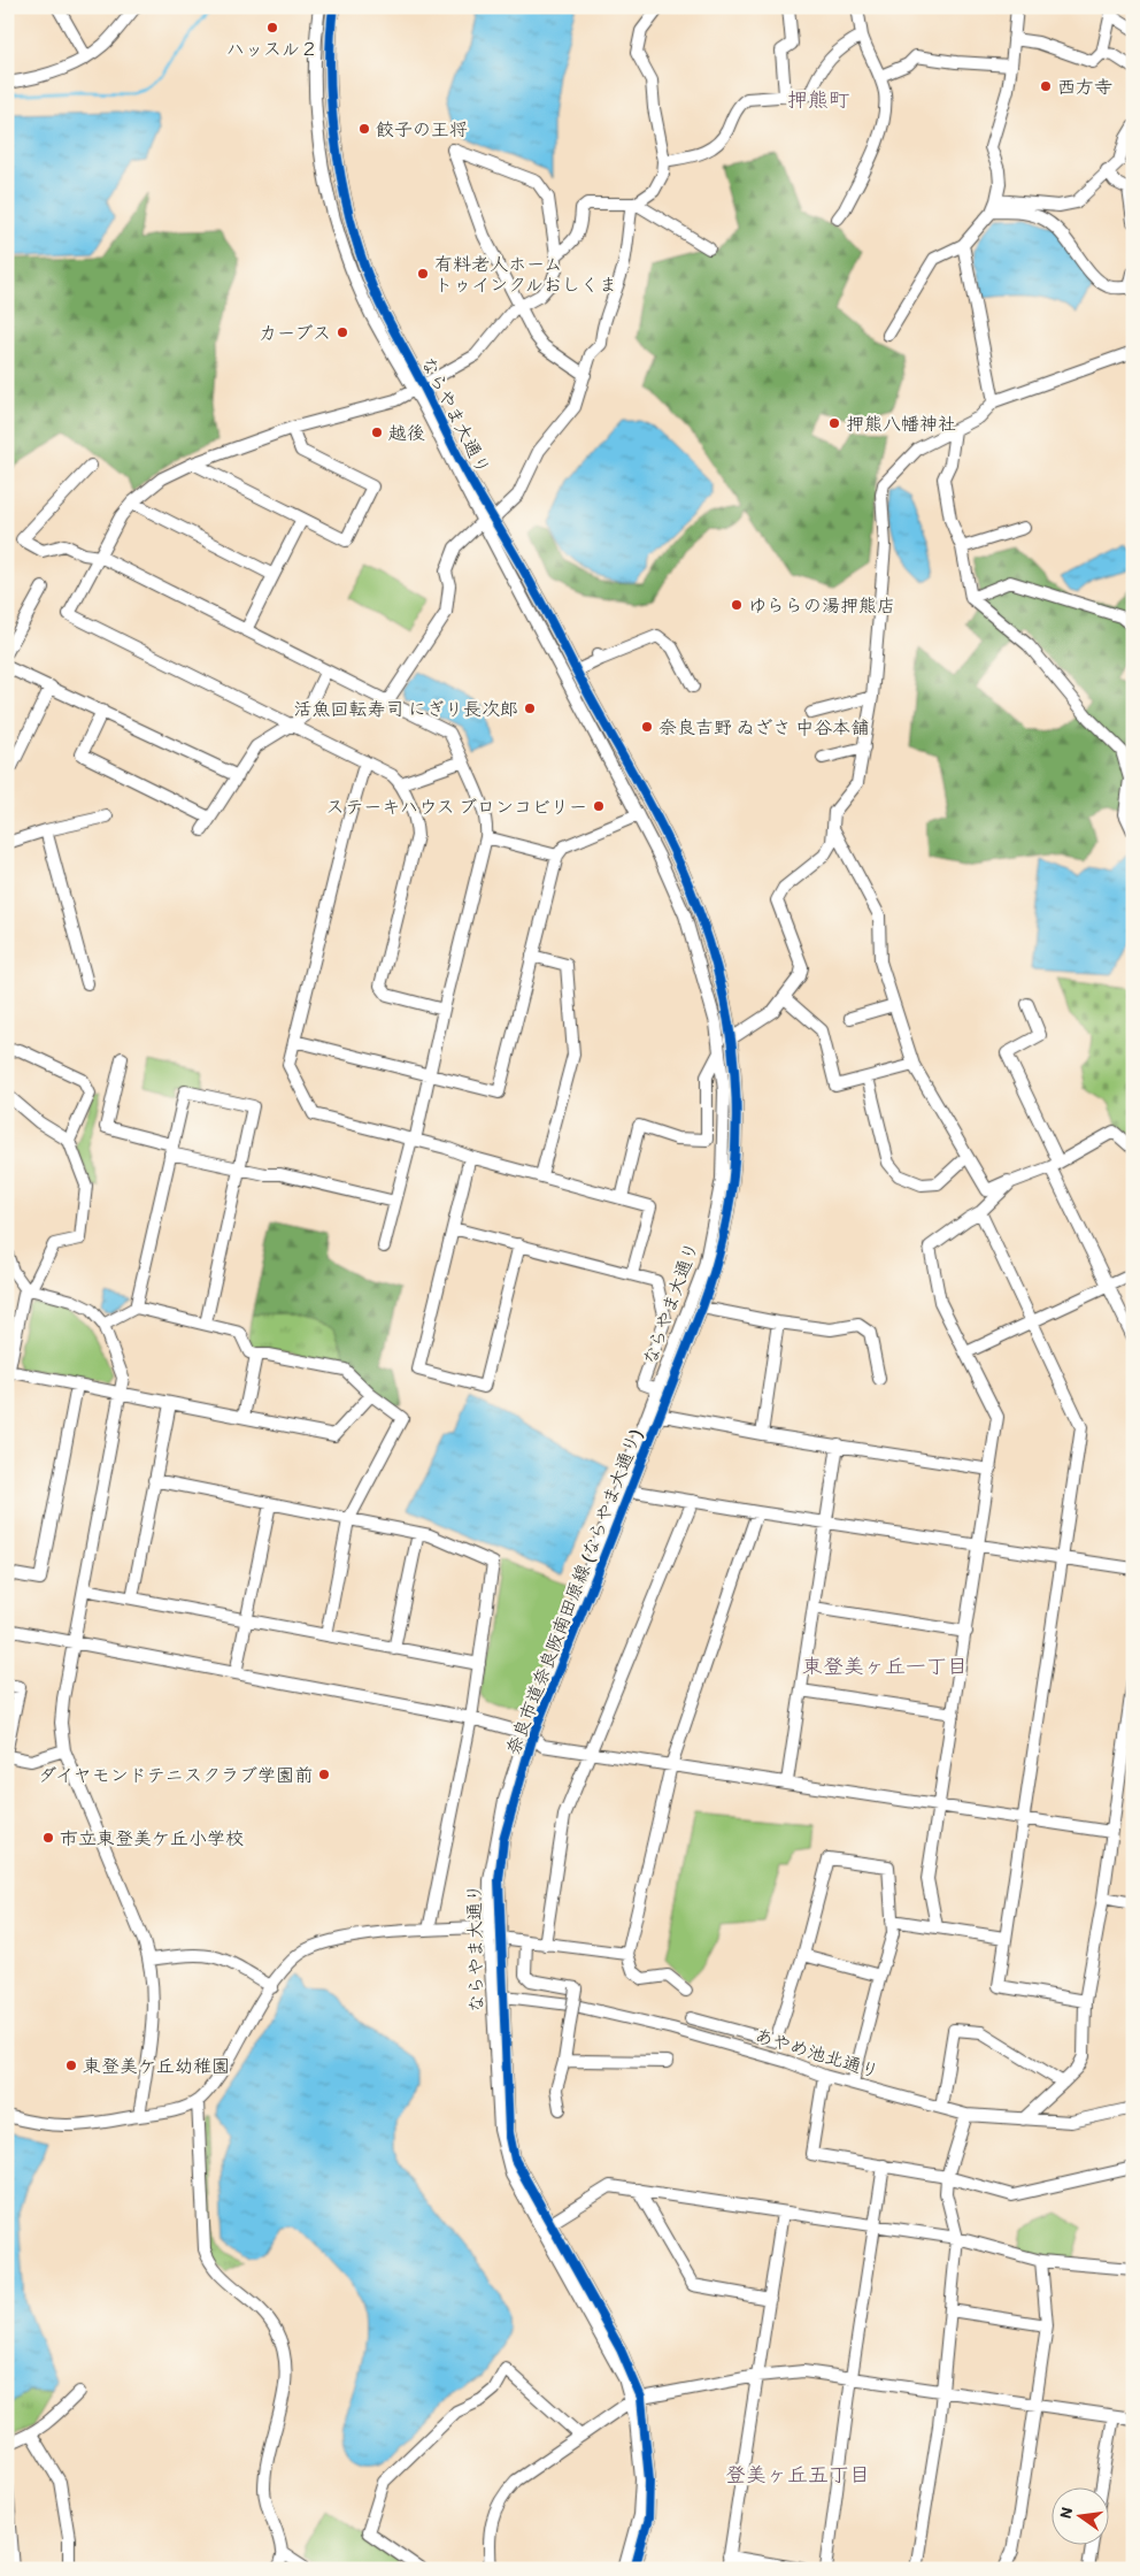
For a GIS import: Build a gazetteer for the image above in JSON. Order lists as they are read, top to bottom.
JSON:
{
  "streets": {
    "street": ["ならやま大通り", "奈良市道奈良阪南田原線 (ならやま大通り)", "あやめ池北通り"]
  },
  "crossings": [
    ["ならやま大通り", "奈良市道奈良阪南田原線 (ならやま大通り)"],
    ["ならやま大通り", "あやめ池北通り"],
    ["奈良市道奈良阪南田原線 (ならやま大通り)", "あやめ池北通り"]
  ],
  "districts": ["押熊町", "東登美ヶ丘一丁目", "登美ヶ丘五丁目"],
  "places": [
    "ハッスル２",
    "西方寺",
    "餃子の王将",
    "有料老人ホーム トゥインクルおしくま",
    "カーブス",
    "押熊八幡神社",
    "越後",
    "ゆららの湯押熊店",
    "活魚回転寿司 にぎり長次郎",
    "奈良吉野 ゐざさ 中谷本舗",
    "ステーキハウス ブロンコビリー",
    "ダイヤモンドテニスクラブ学園前",
    "市立東登美ケ丘小学校",
    "東登美ケ丘幼稚園"
  ],
  "north": "left"
}
